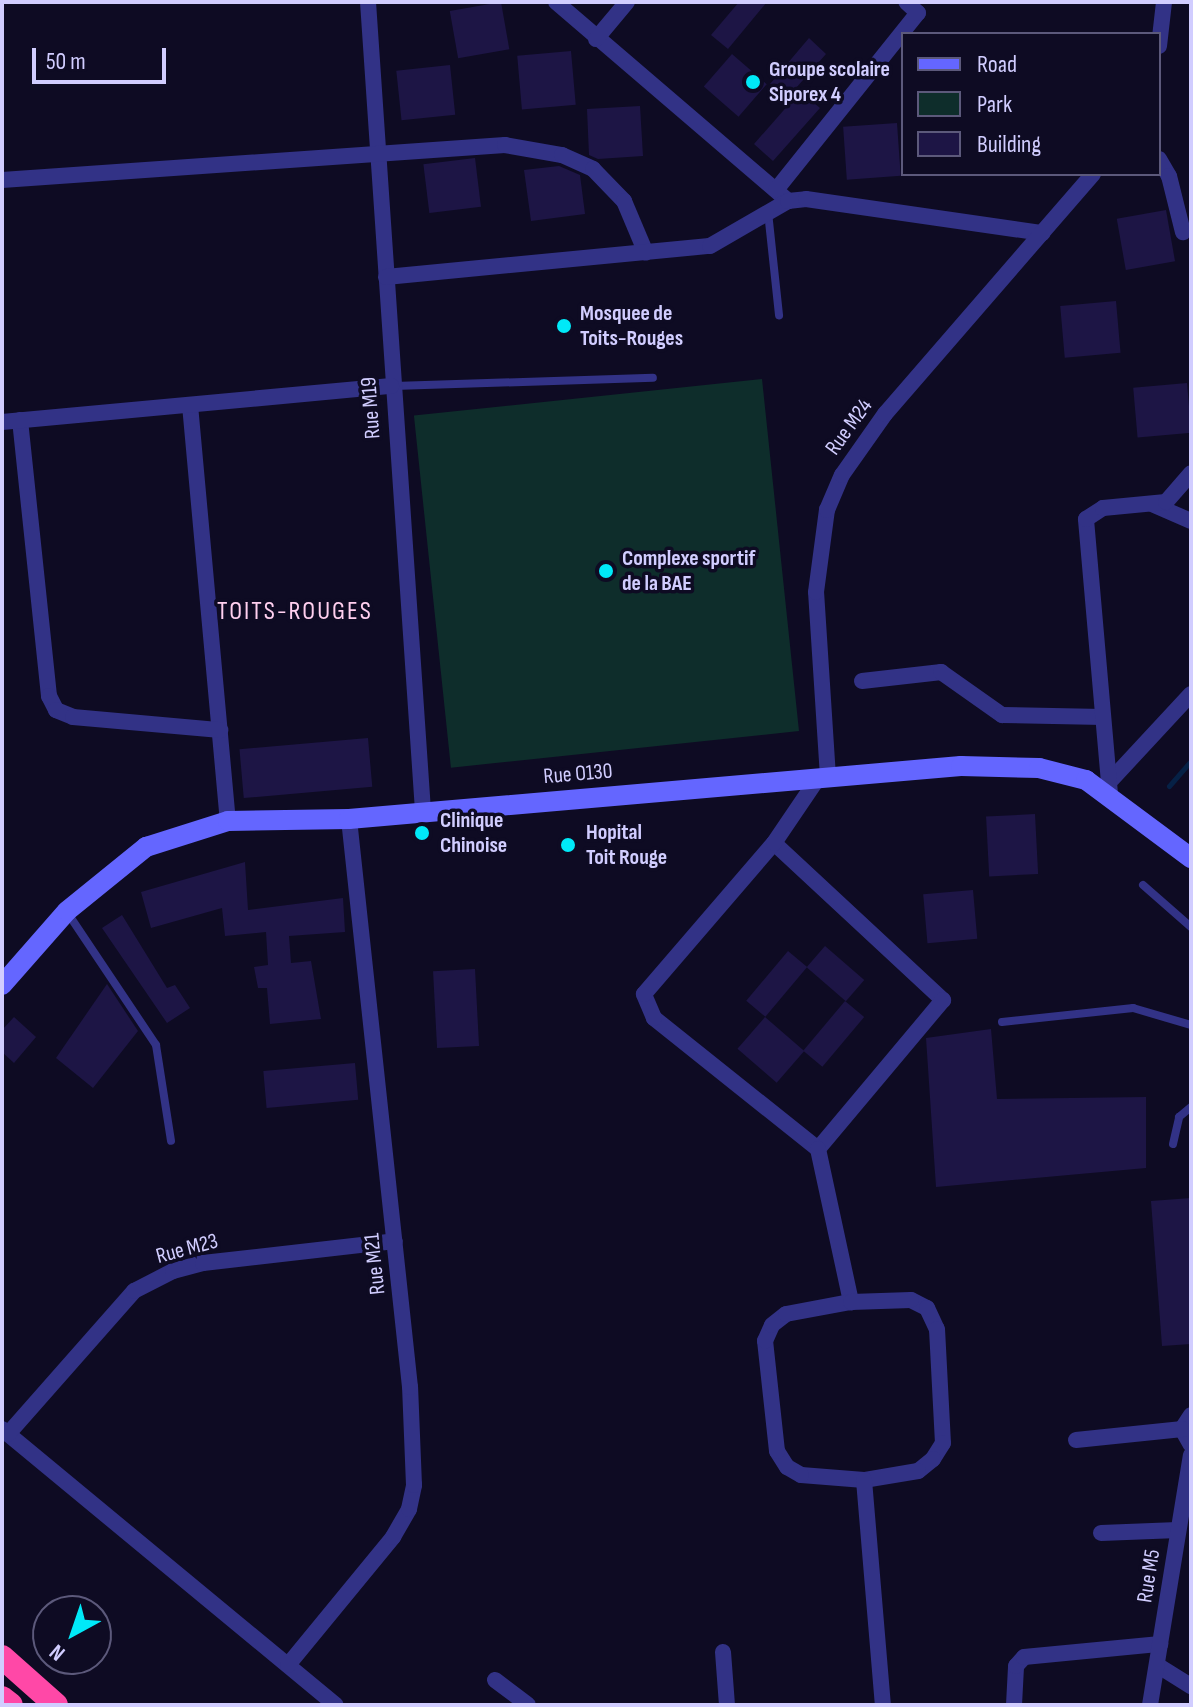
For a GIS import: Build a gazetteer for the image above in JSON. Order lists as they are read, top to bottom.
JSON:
{
  "streets": {
    "street": [
      "Rue M19",
      "Rue M24",
      "Rue O130",
      "Rue M23",
      "Rue M21",
      "Rue M5"
    ]
  },
  "crossings": [
    ["Rue M19", "Rue O130"],
    ["Rue M24", "Rue O130"],
    ["Rue O130", "Rue M21"],
    ["Rue M23", "Rue M21"]
  ],
  "districts": ["TOITS-ROUGES"],
  "places": [
    "Groupe scolaire Siporex 4",
    "Mosquee de Toits-Rouges",
    "Complexe sportif de la BAE",
    "Clinique Chinoise",
    "Hopital Toit Rouge"
  ],
  "legend": ["Road", "Park", "Building"],
  "scale_bar": "50 m",
  "north": "bottom left"
}
